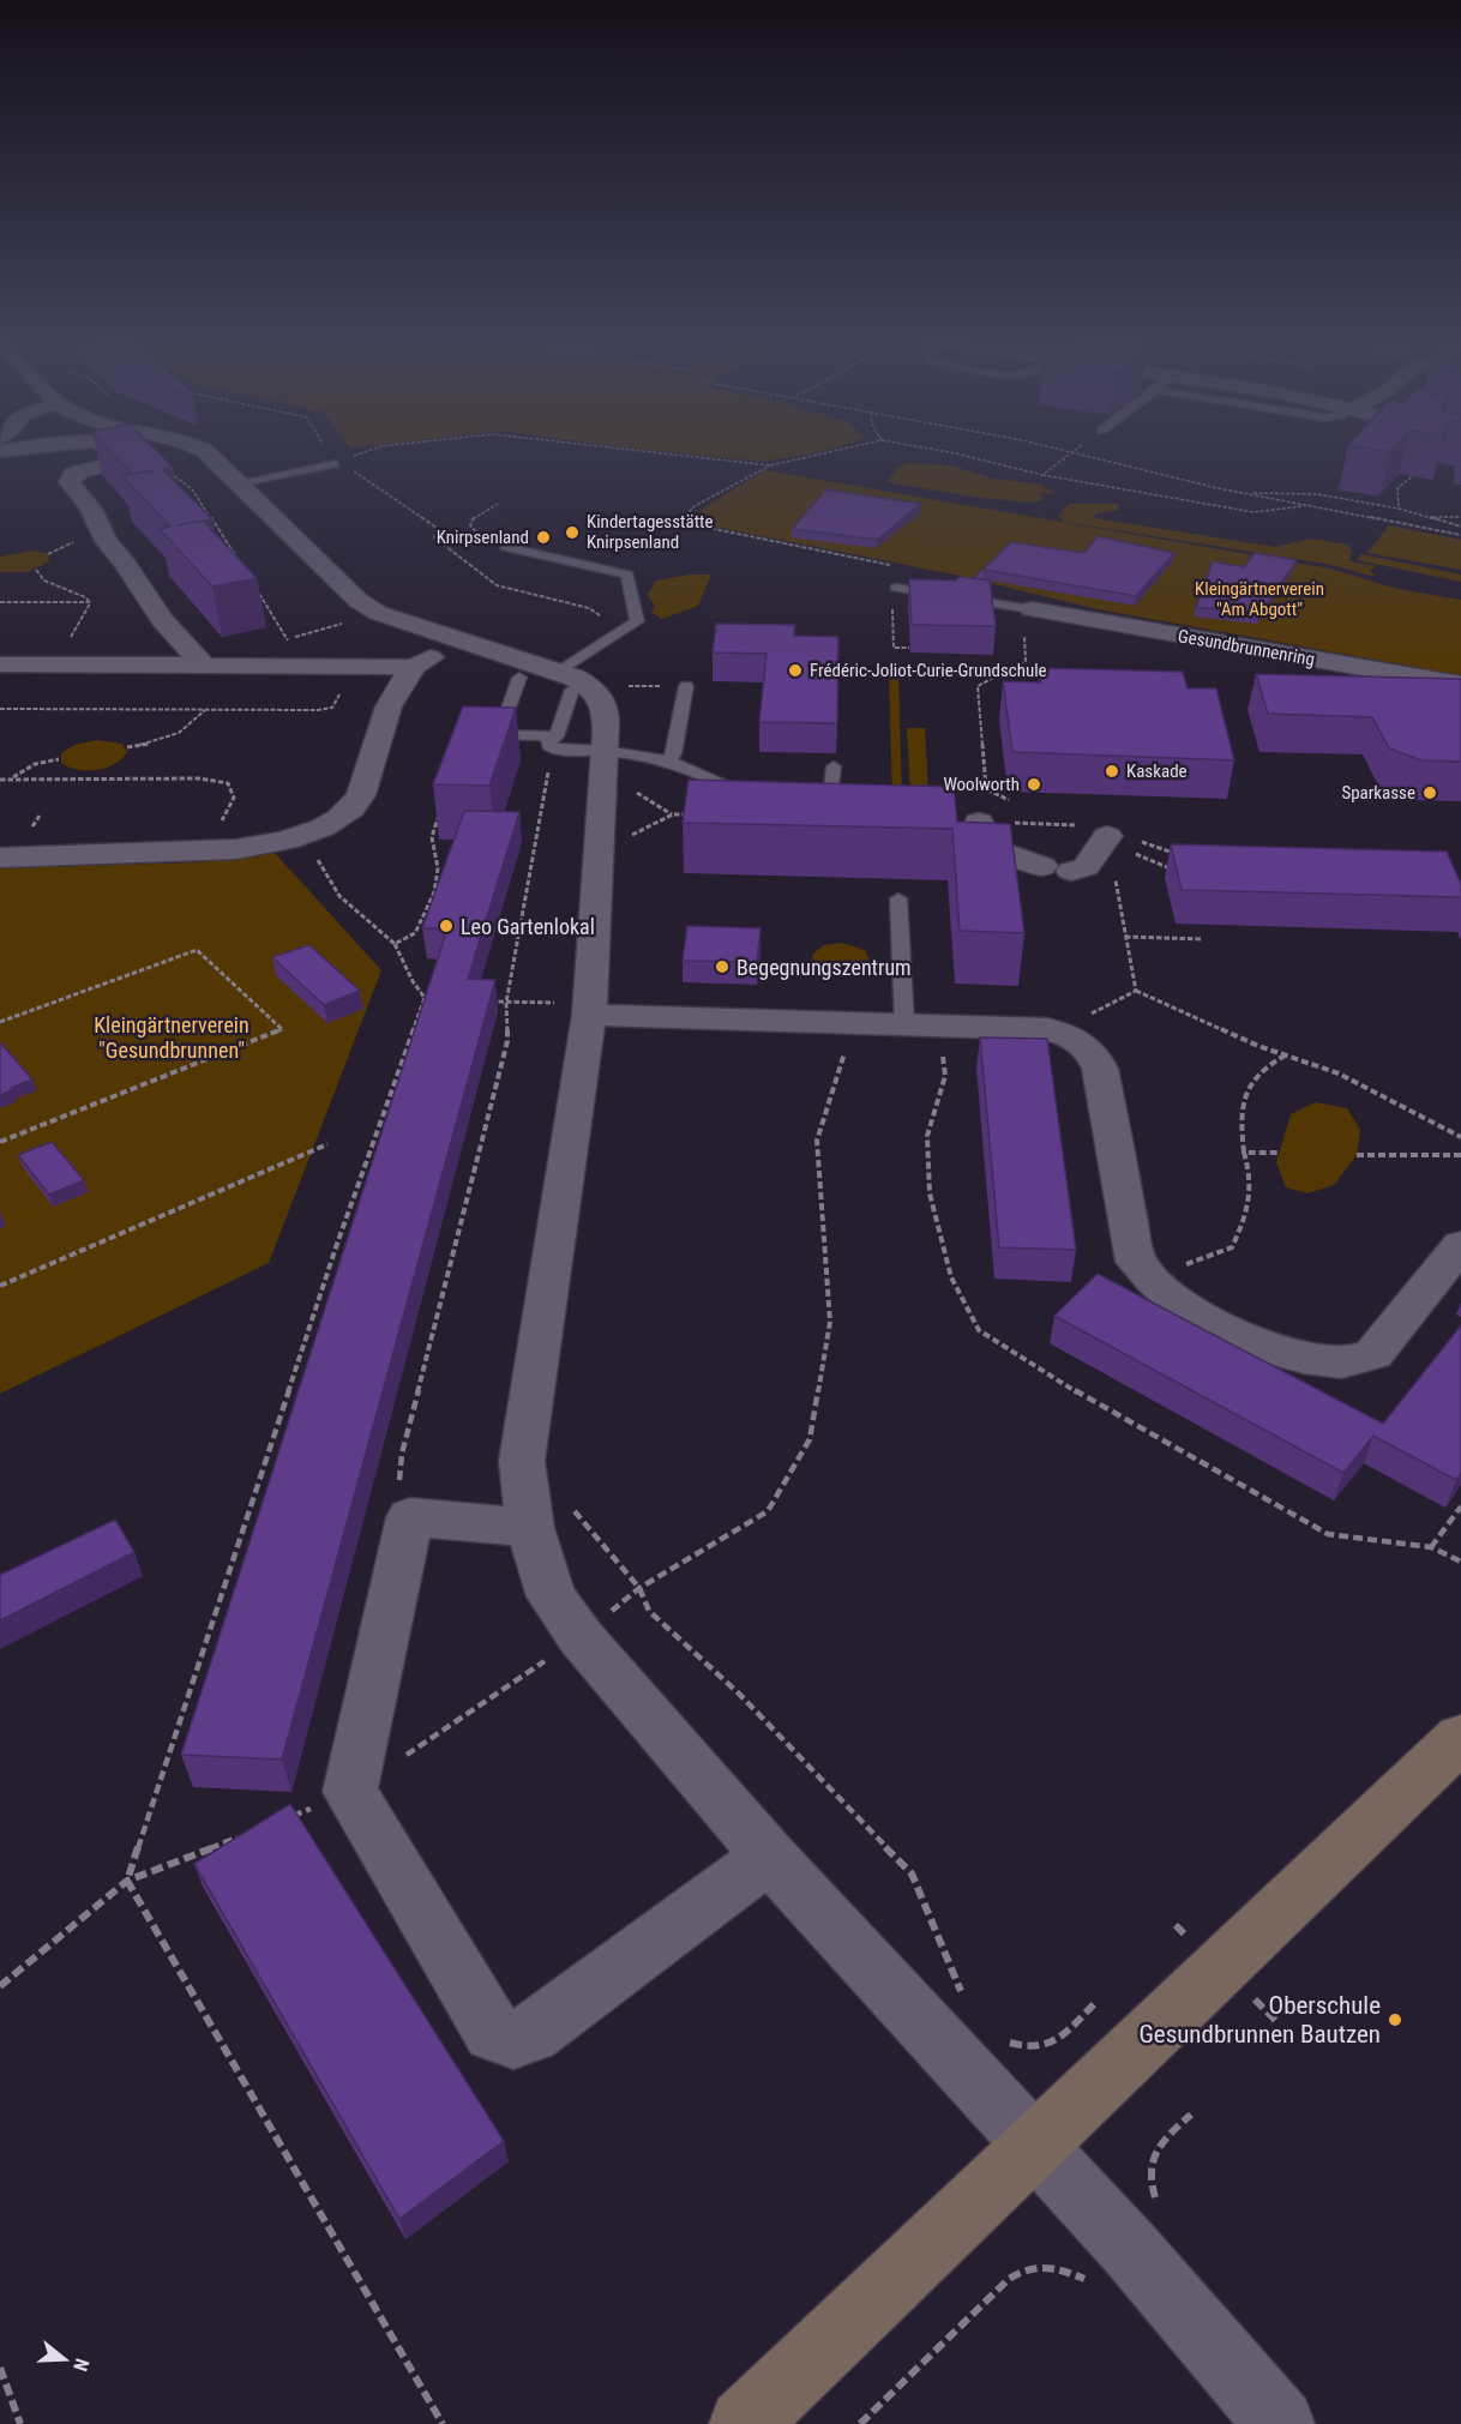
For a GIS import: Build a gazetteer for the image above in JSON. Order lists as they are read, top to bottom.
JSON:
{
  "streets": {
    "street": ["Gesundbrunnenring"]
  },
  "parks": ["Kleingärtnerverein \"Am Abgott\"", "Kleingärtnerverein \"Gesundbrunnen\""],
  "places": [
    "Kindertagesstätte Knirpsenland",
    "Knirpsenland",
    "Frédéric-Joliot-Curie-Grundschule",
    "Kaskade",
    "Woolworth",
    "Sparkasse",
    "Leo Gartenlokal",
    "Begegnungszentrum",
    "Oberschule Gesundbrunnen Bautzen"
  ],
  "north": "right"
}
